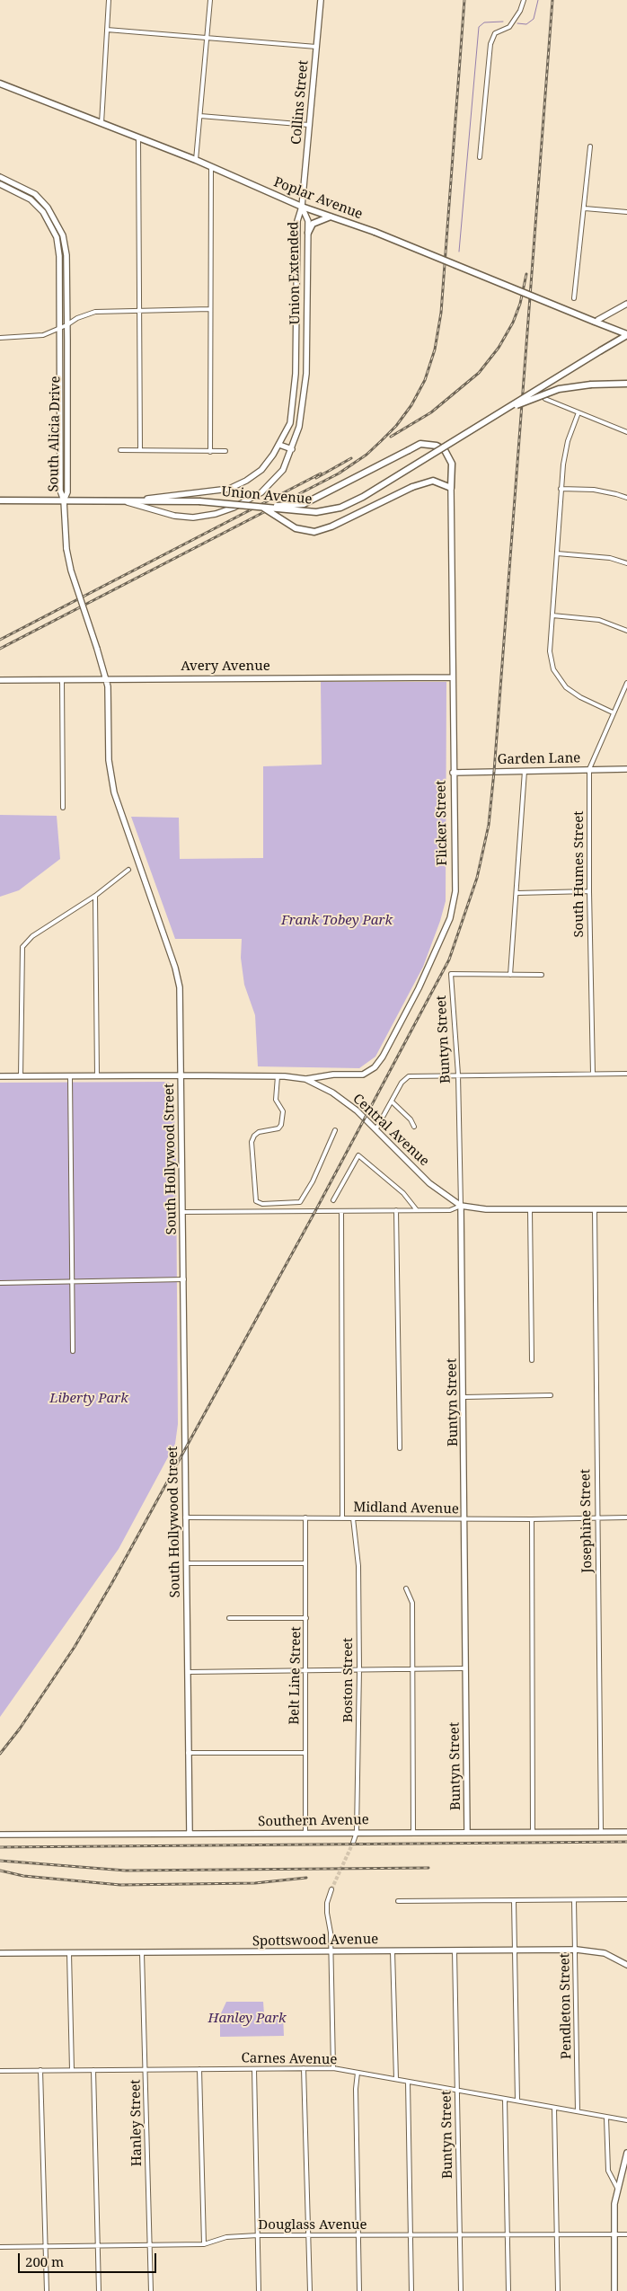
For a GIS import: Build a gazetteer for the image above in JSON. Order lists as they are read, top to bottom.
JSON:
{
  "streets": {
    "main road": ["Poplar Avenue", "Union Avenue"],
    "street": [
      "Collins Street",
      "Union Extended",
      "South Alicia Drive",
      "Avery Avenue",
      "Garden Lane",
      "Flicker Street",
      "South Humes Street",
      "Buntyn Street",
      "Central Avenue",
      "South Hollywood Street",
      "Midland Avenue",
      "Josephine Street",
      "Belt Line Street",
      "Boston Street",
      "Southern Avenue",
      "Spottswood Avenue",
      "Pendleton Street",
      "Carnes Avenue",
      "Hanley Street",
      "Douglass Avenue"
    ]
  },
  "crossings": [
    ["Collins Street", "Poplar Avenue"],
    ["Collins Street", "Union Extended"],
    ["Poplar Avenue", "Union Extended"],
    ["Poplar Avenue", "Union Avenue"],
    ["Union Extended", "Union Avenue"],
    ["South Alicia Drive", "Union Avenue"],
    ["South Alicia Drive", "South Hollywood Street"],
    ["Union Avenue", "South Hollywood Street"],
    ["Avery Avenue", "Flicker Street"],
    ["Avery Avenue", "South Hollywood Street"],
    ["Garden Lane", "Flicker Street"],
    ["Garden Lane", "South Humes Street"],
    ["Flicker Street", "Central Avenue"],
    ["Buntyn Street", "Central Avenue"],
    ["Buntyn Street", "Midland Avenue"],
    ["Buntyn Street", "Southern Avenue"],
    ["Buntyn Street", "Spottswood Avenue"],
    ["Buntyn Street", "Carnes Avenue"],
    ["Buntyn Street", "Douglass Avenue"],
    ["Central Avenue", "South Hollywood Street"],
    ["Central Avenue", "Josephine Street"],
    ["South Hollywood Street", "Midland Avenue"],
    ["South Hollywood Street", "Southern Avenue"],
    ["Midland Avenue", "Josephine Street"],
    ["Midland Avenue", "Belt Line Street"],
    ["Midland Avenue", "Boston Street"],
    ["Josephine Street", "Southern Avenue"],
    ["Belt Line Street", "Southern Avenue"],
    ["Boston Street", "Southern Avenue"],
    ["Spottswood Avenue", "Pendleton Street"],
    ["Spottswood Avenue", "Hanley Street"],
    ["Pendleton Street", "Carnes Avenue"],
    ["Carnes Avenue", "Hanley Street"],
    ["Hanley Street", "Douglass Avenue"]
  ],
  "parks": ["Frank Tobey Park", "Liberty Park", "Hanley Park"],
  "scale_bar": "200 m"
}
